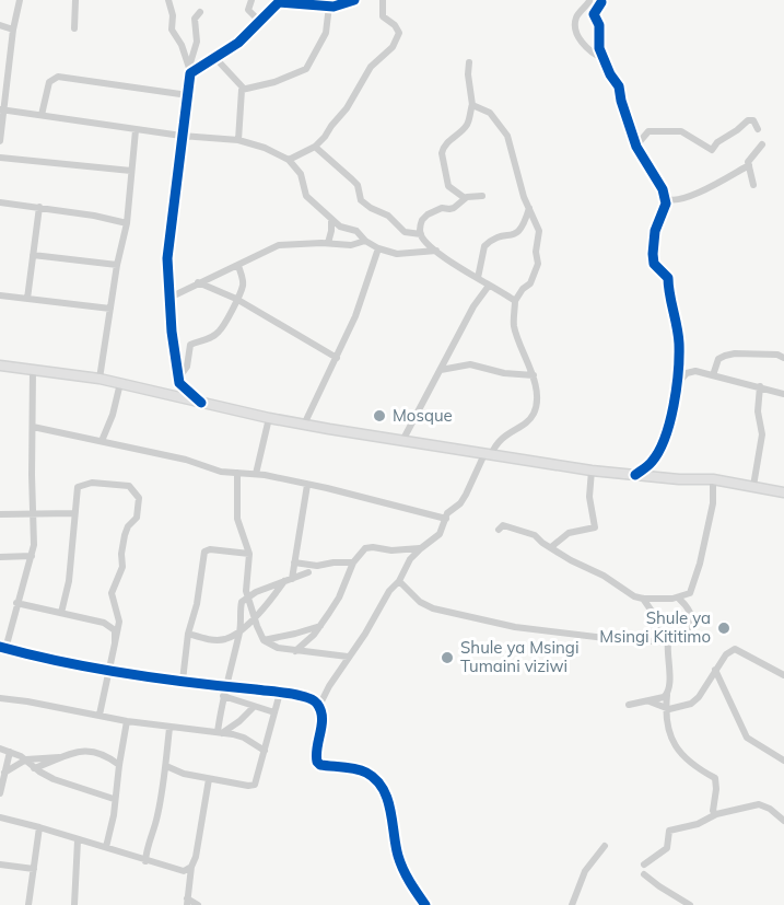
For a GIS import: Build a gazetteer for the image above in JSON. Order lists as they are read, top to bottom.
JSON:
{
  "places": ["Mosque", "Shule ya Msingi Kititimo", "Shule ya Msingi Tumaini viziwi"]
}
